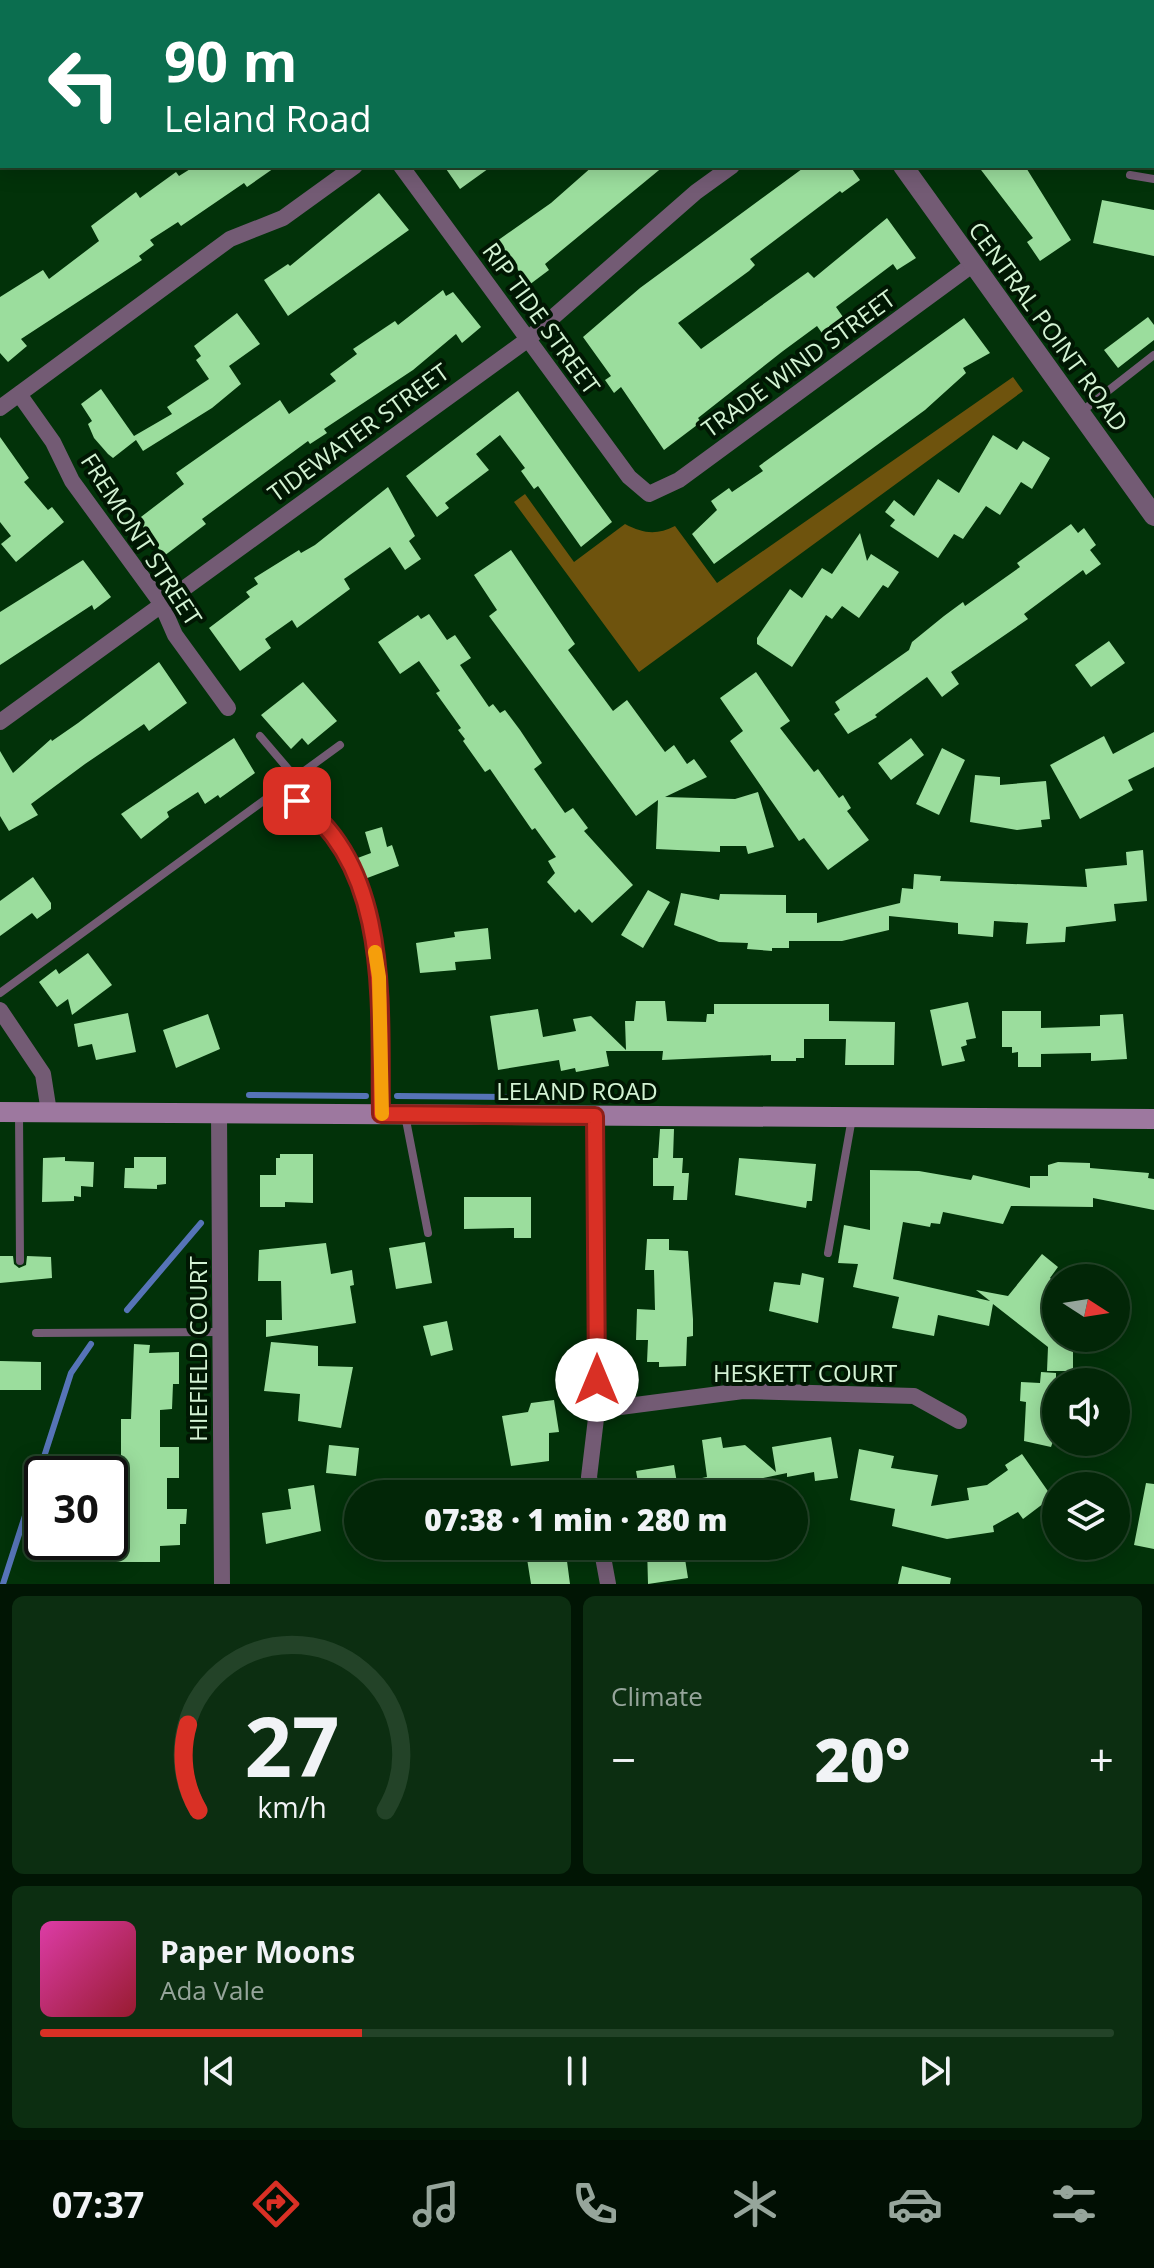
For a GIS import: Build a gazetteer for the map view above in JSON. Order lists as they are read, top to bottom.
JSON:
{
  "streets": {
    "main road": ["LELAND ROAD"],
    "street": [
      "RIP TIDE STREET",
      "CENTRAL POINT ROAD",
      "TRADE WIND STREET",
      "TIDEWATER STREET",
      "FREMONT STREET",
      "HIEFIELD COURT",
      "HESKETT COURT"
    ]
  },
  "crossings": [
    ["RIP TIDE STREET", "TRADE WIND STREET"],
    ["RIP TIDE STREET", "TIDEWATER STREET"],
    ["CENTRAL POINT ROAD", "TRADE WIND STREET"],
    ["TIDEWATER STREET", "FREMONT STREET"],
    ["LELAND ROAD", "HIEFIELD COURT"]
  ],
  "north": "right",
  "page": {
    "turn": ["90 m", "Leland Road"],
    "limit": "30",
    "trip": "07:38 · 1 min · 280 m",
    "tile": "Climate",
    "heat": ["−", "20°", "+"],
    "song": ["Paper Moons", "Ada Vale"],
    "tabs": "07:37",
    "gauge": ["27", "km/h"]
  }
}
